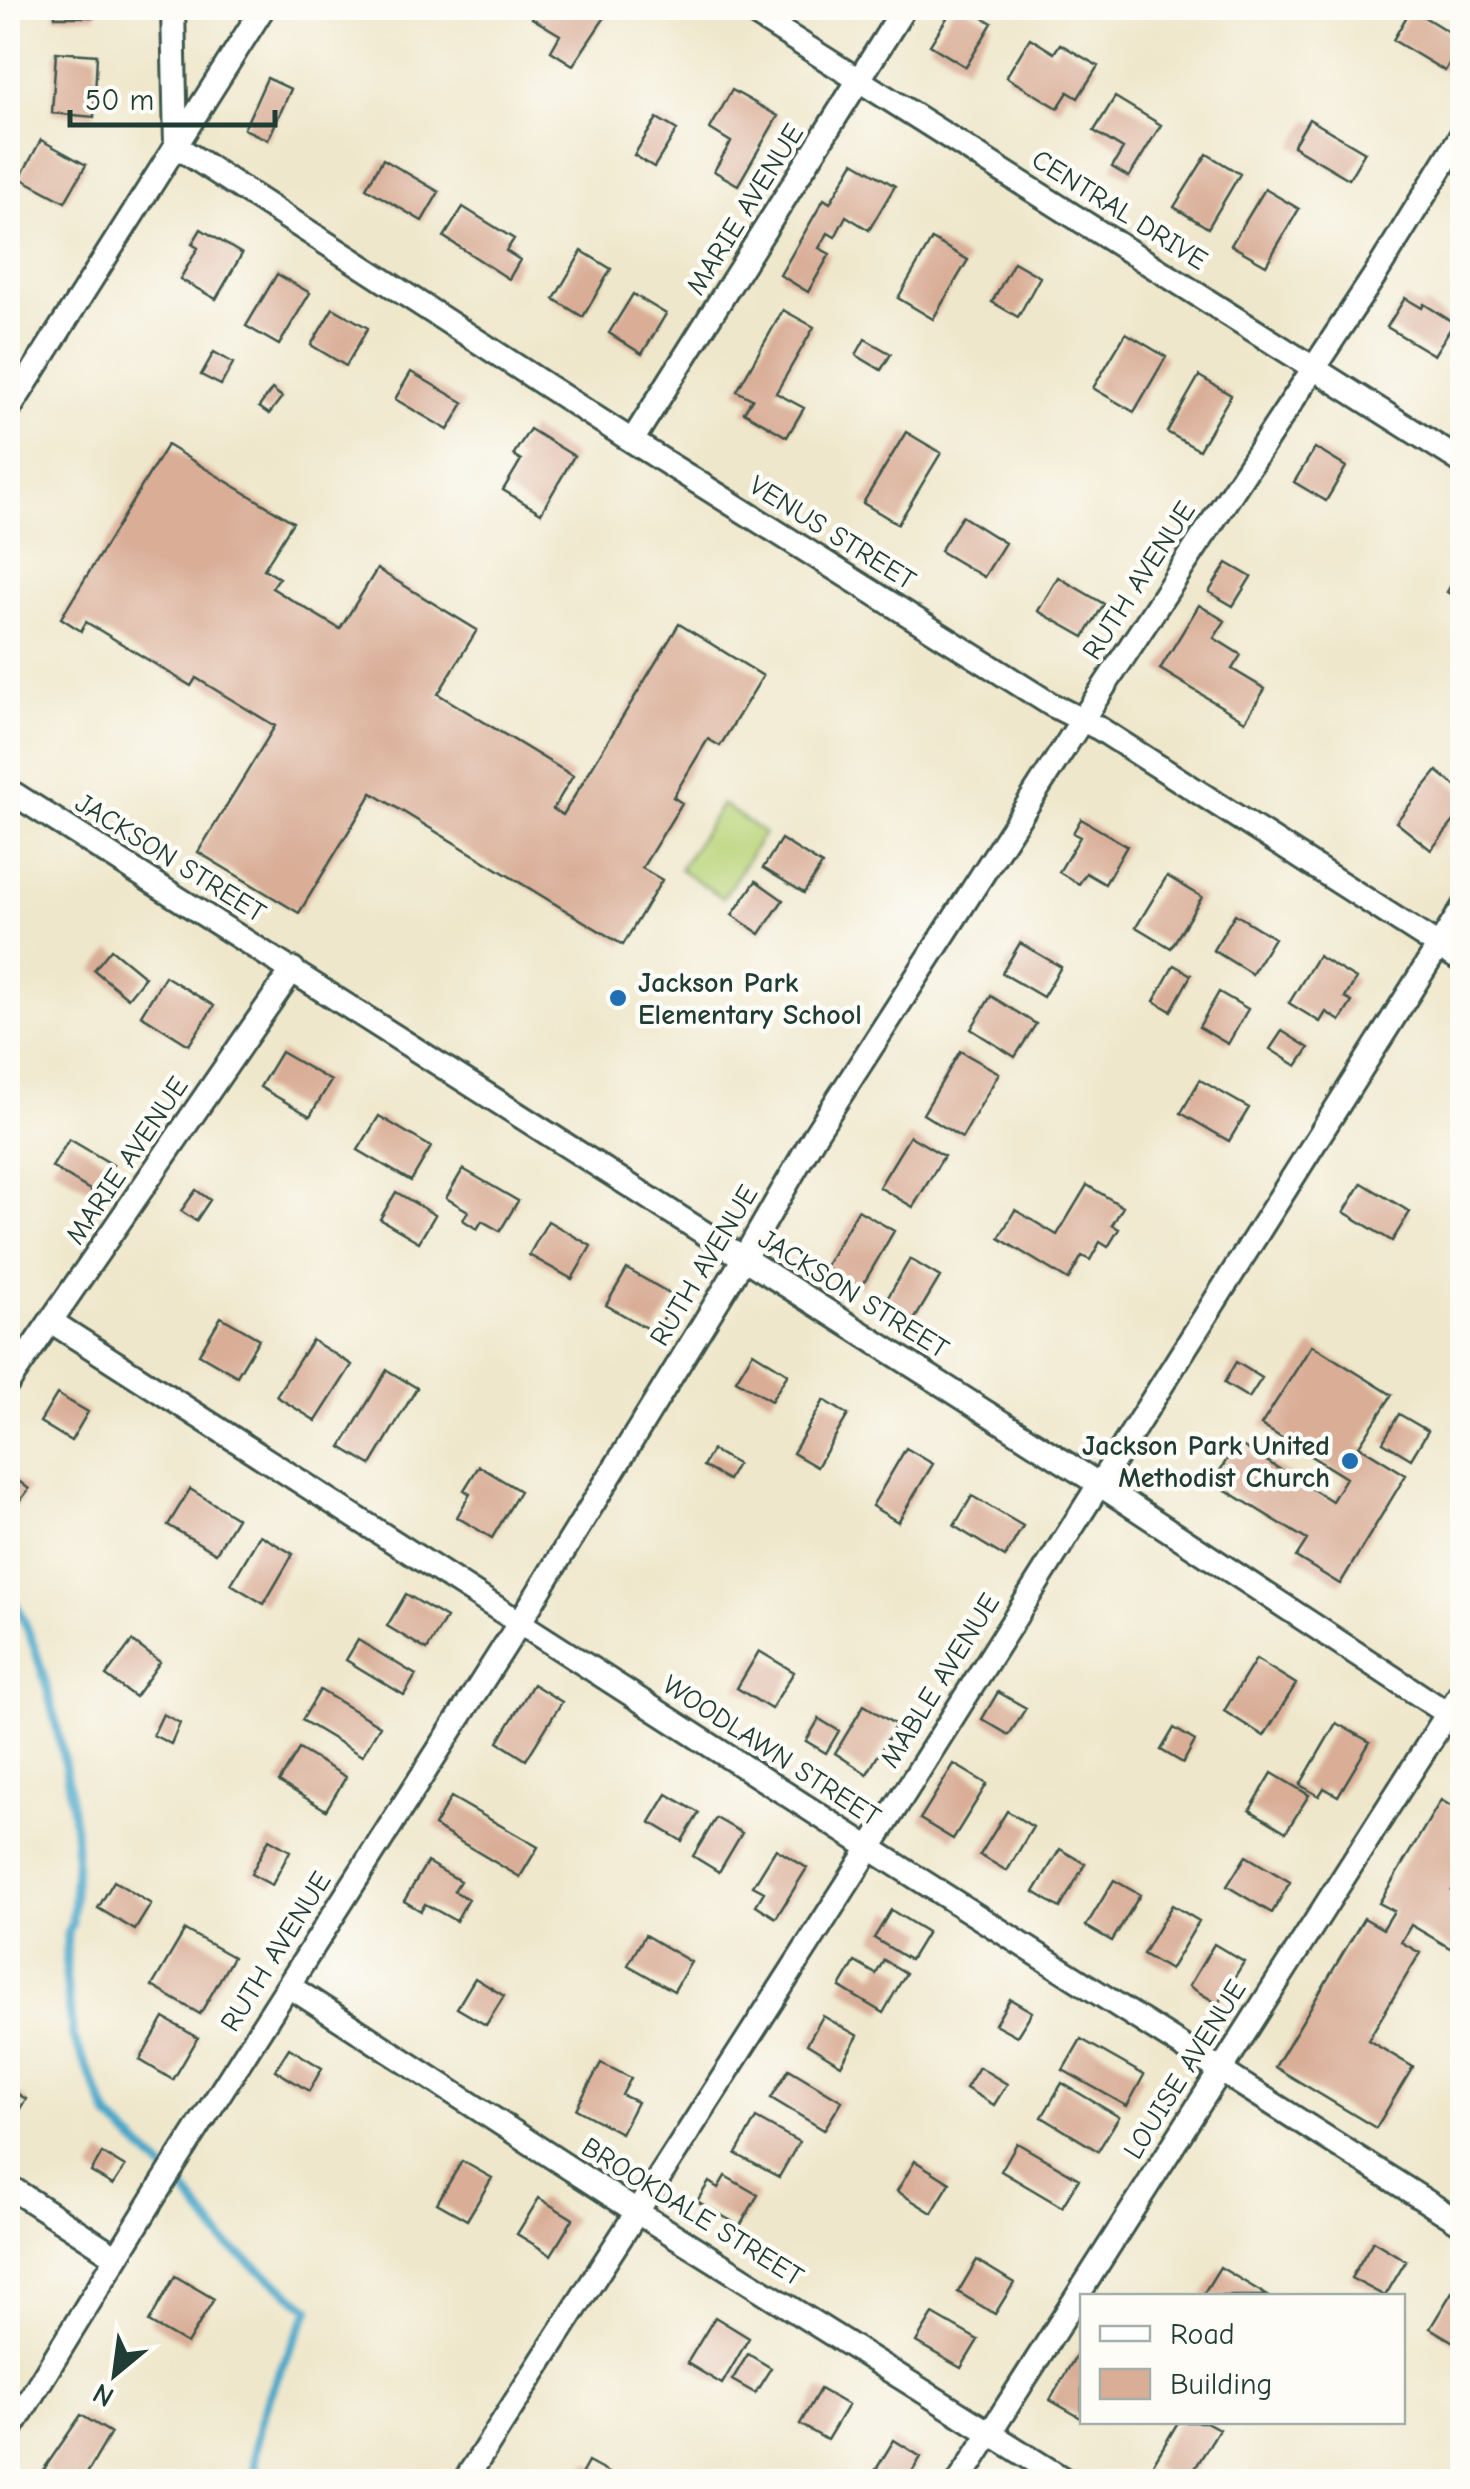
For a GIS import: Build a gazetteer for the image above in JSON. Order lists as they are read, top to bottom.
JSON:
{
  "streets": {
    "street": [
      "MARIE AVENUE",
      "CENTRAL DRIVE",
      "VENUS STREET",
      "RUTH AVENUE",
      "JACKSON STREET",
      "MABLE AVENUE",
      "WOODLAWN STREET",
      "LOUISE AVENUE",
      "BROOKDALE STREET"
    ]
  },
  "crossings": [
    ["MARIE AVENUE", "CENTRAL DRIVE"],
    ["MARIE AVENUE", "VENUS STREET"],
    ["MARIE AVENUE", "JACKSON STREET"],
    ["MARIE AVENUE", "WOODLAWN STREET"],
    ["CENTRAL DRIVE", "RUTH AVENUE"],
    ["VENUS STREET", "RUTH AVENUE"],
    ["VENUS STREET", "MABLE AVENUE"],
    ["RUTH AVENUE", "JACKSON STREET"],
    ["RUTH AVENUE", "WOODLAWN STREET"],
    ["RUTH AVENUE", "BROOKDALE STREET"],
    ["JACKSON STREET", "MABLE AVENUE"],
    ["JACKSON STREET", "LOUISE AVENUE"],
    ["MABLE AVENUE", "WOODLAWN STREET"],
    ["MABLE AVENUE", "BROOKDALE STREET"],
    ["WOODLAWN STREET", "LOUISE AVENUE"],
    ["LOUISE AVENUE", "BROOKDALE STREET"]
  ],
  "places": ["Jackson Park Elementary School", "Jackson Park United Methodist Church"],
  "legend": ["Road", "Building"],
  "scale_bar": "50 m",
  "north": "bottom left"
}
